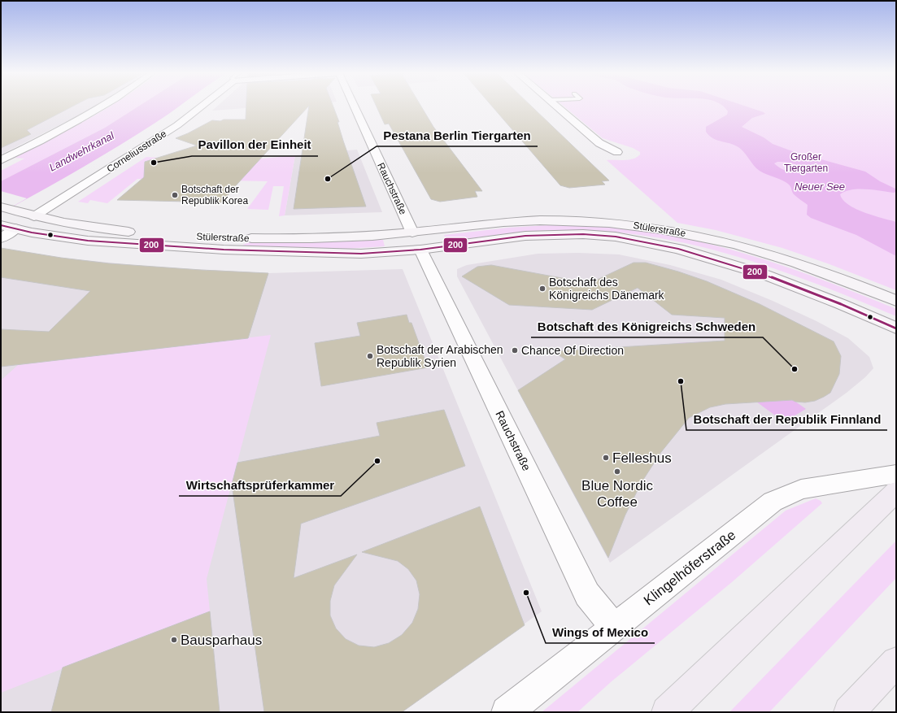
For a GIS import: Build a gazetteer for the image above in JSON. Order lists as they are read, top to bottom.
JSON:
{
  "streets": {
    "main road": ["Stülerstraße"],
    "street": ["Corneliusstraße", "Rauchstraße", "Klingelhöferstraße"]
  },
  "crossings": [
    ["Corneliusstraße", "Stülerstraße"],
    ["Rauchstraße", "Stülerstraße"],
    ["Rauchstraße", "Klingelhöferstraße"]
  ],
  "water": ["Landwehrkanal", "Neuer See"],
  "parks": ["Großer Tiergarten"],
  "places": [
    "Pavillon der Einheit",
    "Pestana Berlin Tiergarten",
    "Botschaft der Republik Korea",
    "Botschaft des Königreichs Dänemark",
    "Chance Of Direction",
    "Botschaft der Arabischen Republik Syrien",
    "Botschaft des Königreichs Schweden",
    "Botschaft der Republik Finnland",
    "Felleshus",
    "Wirtschaftsprüferkammer",
    "Blue Nordic Coffee",
    "Wings of Mexico",
    "Bausparhaus"
  ],
  "lines": ["transit line 200"]
}
